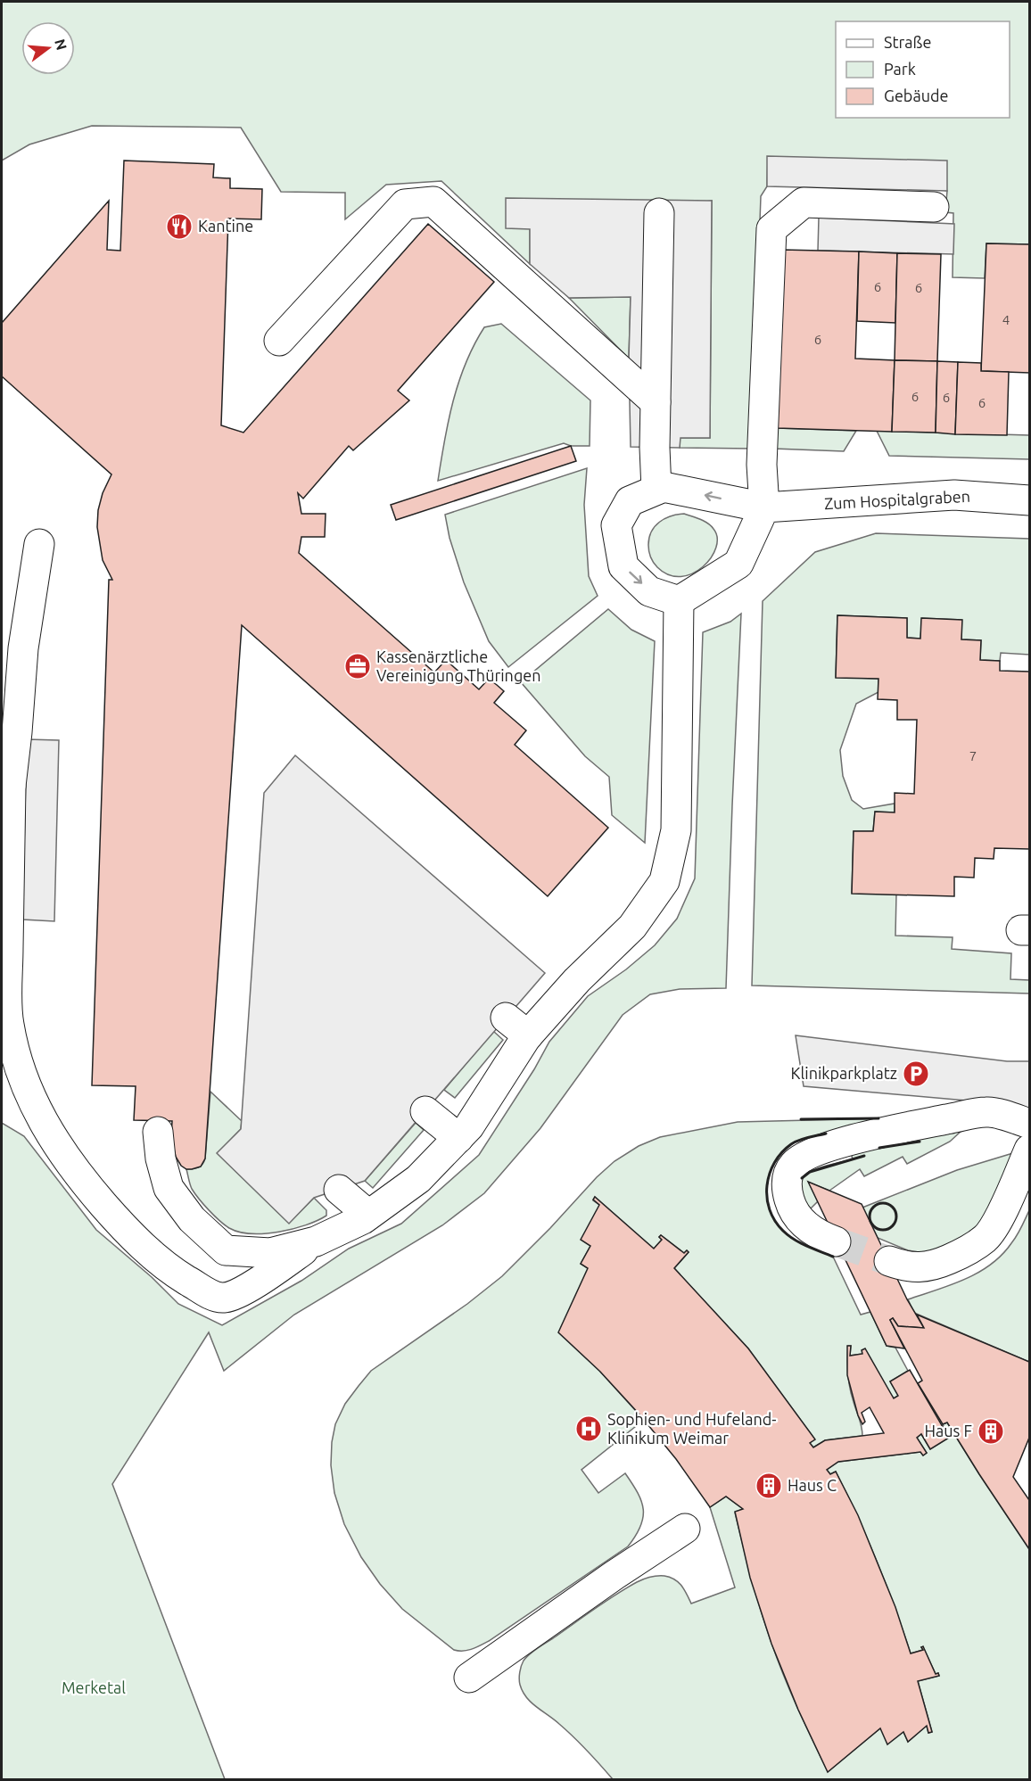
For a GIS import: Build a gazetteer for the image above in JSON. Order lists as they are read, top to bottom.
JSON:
{
  "streets": {
    "street": ["Zum Hospitalgraben"]
  },
  "parks": ["Merketal"],
  "places": {
    "restaurant": ["Kantine"],
    "office": ["Kassenärztliche Vereinigung Thüringen"],
    "parking": ["Klinikparkplatz"],
    "hospital": ["Sophien- und Hufeland- Klinikum Weimar"],
    "building": ["Haus F", "Haus C"]
  },
  "house_numbers": [
    "6",
    "6",
    "4",
    "6",
    "6",
    "6",
    "6",
    "7"
  ],
  "legend": ["Straße", "Park", "Gebäude"],
  "north": "right"
}
